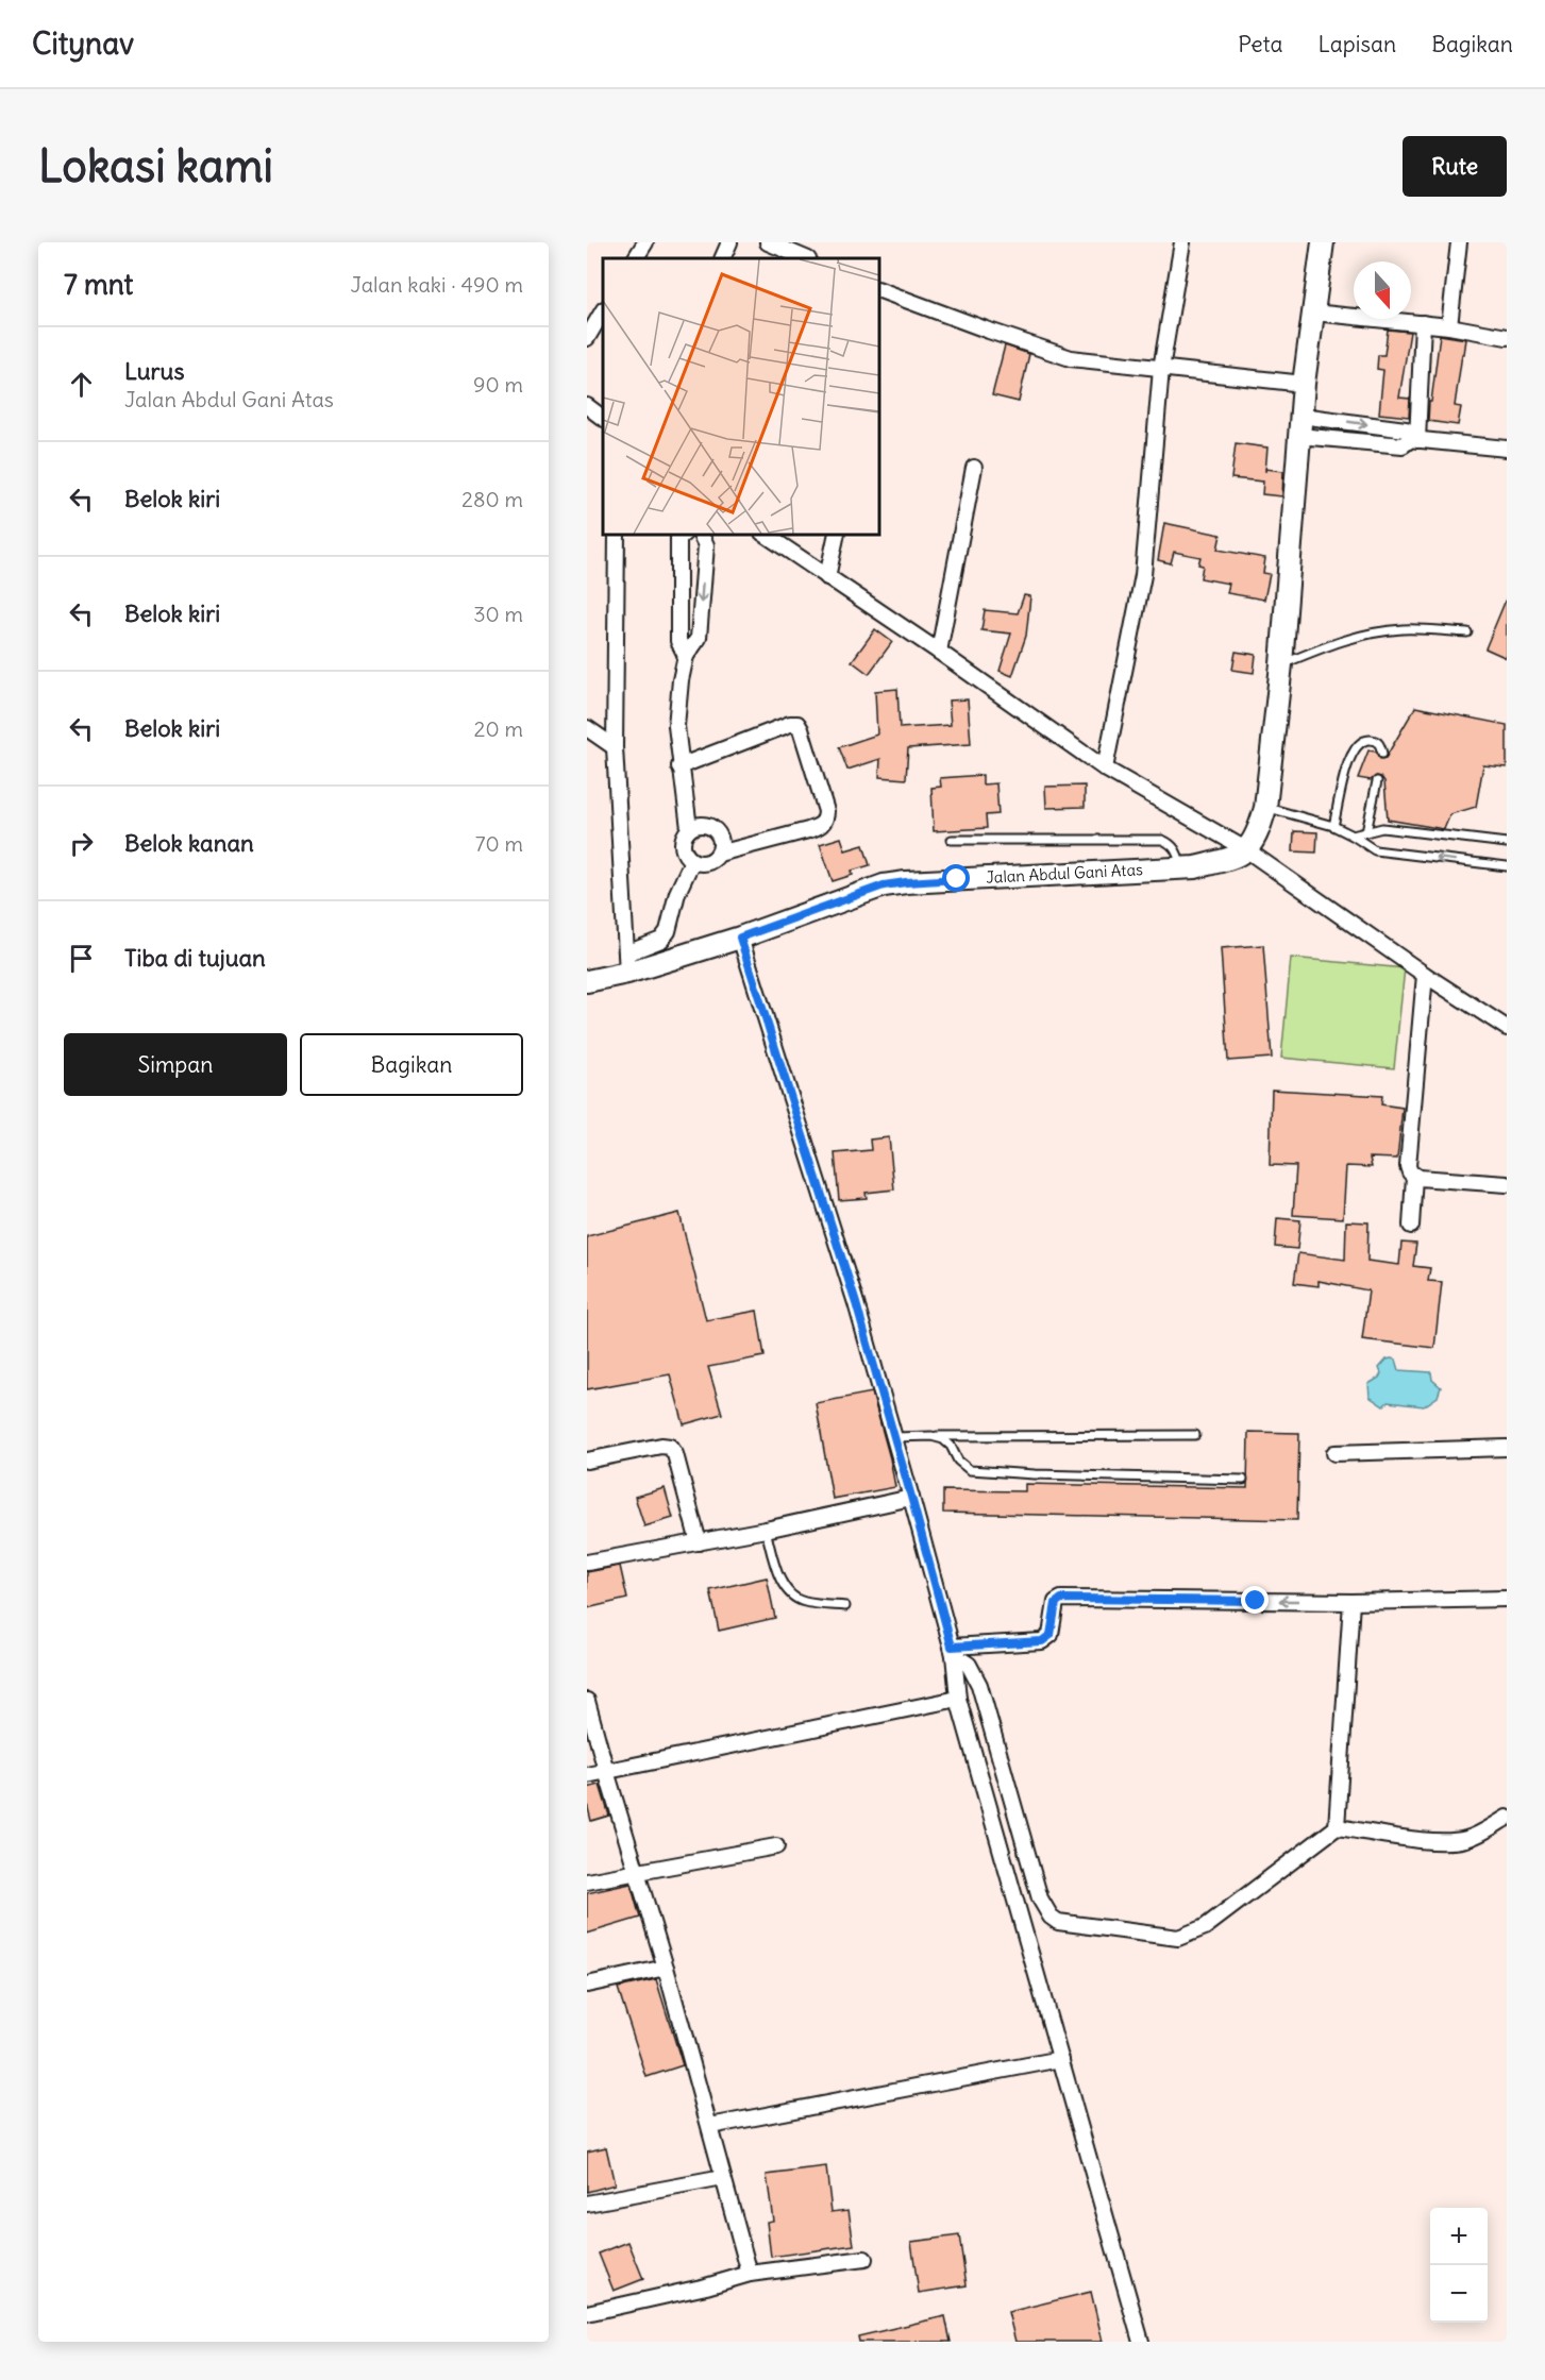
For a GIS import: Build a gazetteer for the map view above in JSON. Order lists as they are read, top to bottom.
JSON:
{
  "streets": {
    "street": ["Jalan Abdul Gani Atas"]
  },
  "north": "bottom",
  "page": {
    "header": "Citynav",
    "nav": ["Peta", "Lapisan", "Bagikan"],
    "buttons": [
      "Rute",
      ["Simpan", "Bagikan"]
    ],
    "title": "Lokasi kami",
    "heading": ["7 mnt", "Jalan kaki · 490 m"],
    "list": [
      ["Lurus", "Jalan Abdul Gani Atas", "90 m"],
      ["Belok kiri", "280 m"],
      ["Belok kiri", "30 m"],
      ["Belok kiri", "20 m"],
      ["Belok kanan", "70 m"],
      "Tiba di tujuan"
    ],
    "map_buttons": ["+", "−"]
  }
}
